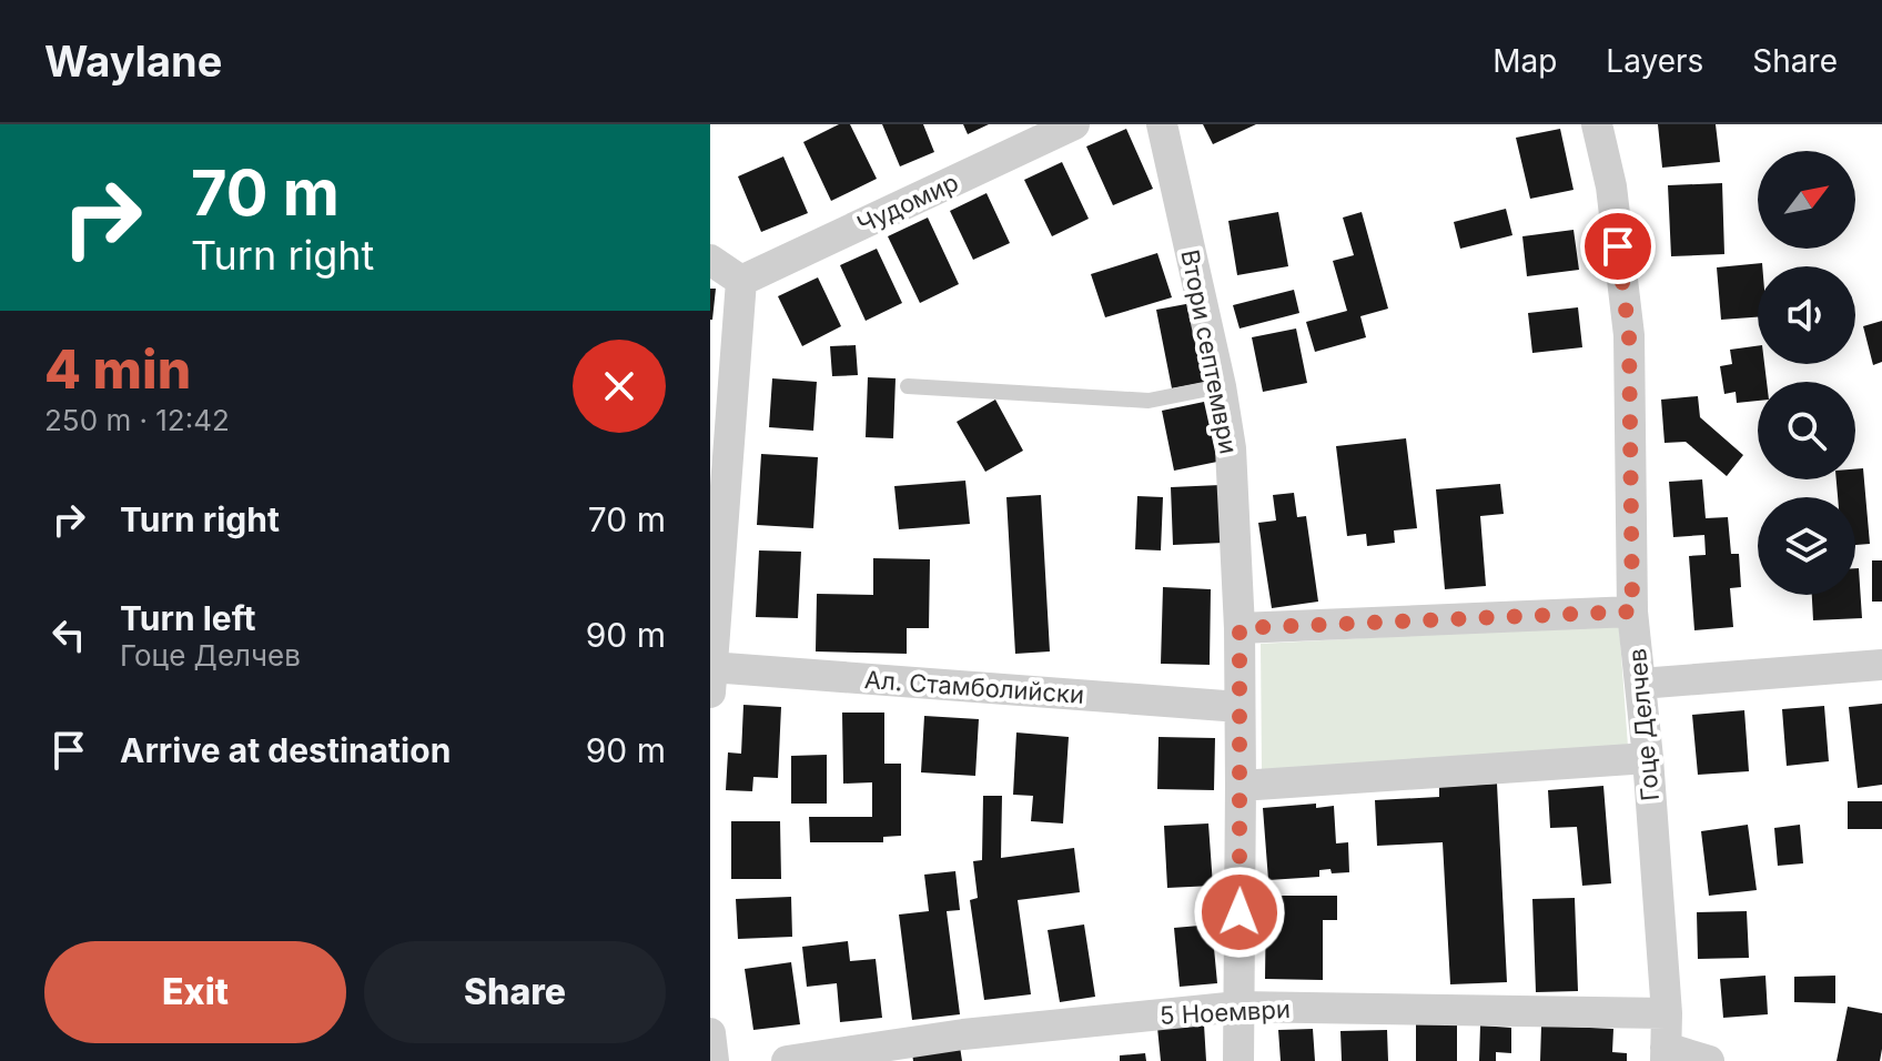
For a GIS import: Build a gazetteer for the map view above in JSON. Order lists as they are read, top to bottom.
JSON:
{
  "streets": {
    "street": [
      "Чудомир",
      "Втори септември",
      "Ал. Стамболийски",
      "Гоце Делчев",
      "5 Ноември"
    ]
  },
  "crossings": [
    ["Втори септември", "Ал. Стамболийски"],
    ["Втори септември", "5 Ноември"],
    ["Гоце Делчев", "5 Ноември"]
  ],
  "north": "top right",
  "page": {
    "header": "Waylane",
    "nav": ["Map", "Layers", "Share"],
    "turn": ["70 m", "Turn right"],
    "heading": ["4 min", "250 m · 12:42"],
    "list": [
      {
        "name": "Turn right",
        "value": "70 m"
      },
      {
        "name": "Turn left",
        "note": "Гоце Делчев",
        "value": "90 m"
      },
      {
        "name": "Arrive at destination",
        "value": "90 m"
      }
    ],
    "buttons": ["Exit", "Share"]
  }
}
